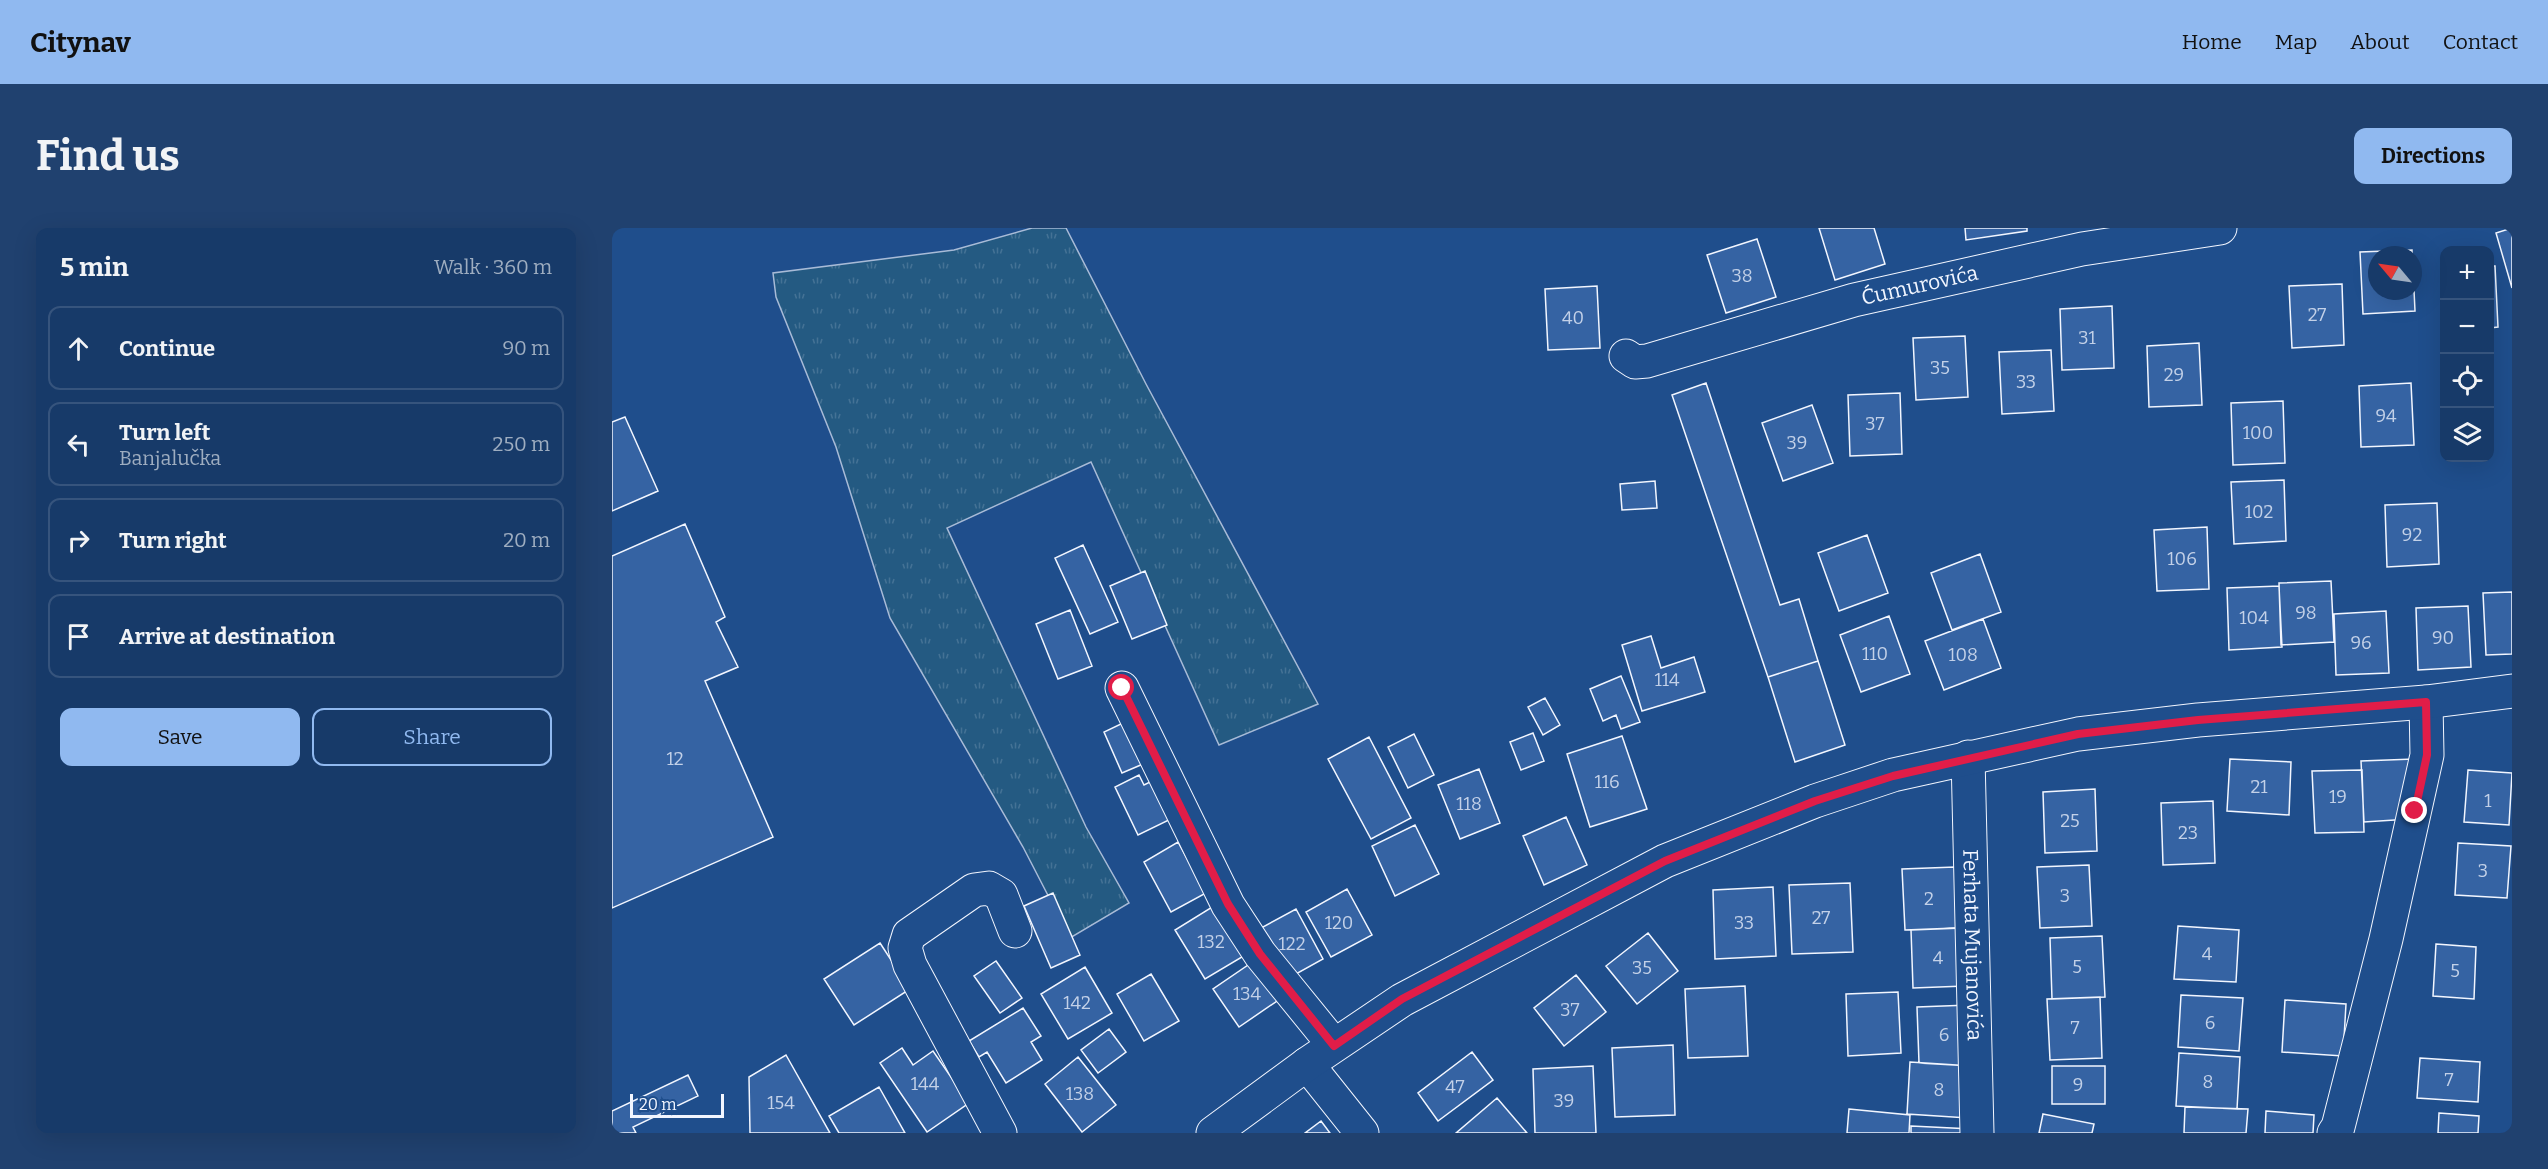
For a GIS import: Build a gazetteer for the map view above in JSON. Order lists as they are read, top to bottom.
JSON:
{
  "streets": {
    "street": ["Ćumurovića", "Ferhata Mujanovića"]
  },
  "house_numbers": [
    "38",
    "27",
    "40",
    "31",
    "35",
    "29",
    "33",
    "94",
    "37",
    "100",
    "39",
    "102",
    "92",
    "106",
    "98",
    "104",
    "90",
    "96",
    "110",
    "108",
    "114",
    "12",
    "116",
    "21",
    "19",
    "1",
    "118",
    "25",
    "23",
    "3",
    "3",
    "2",
    "27",
    "120",
    "33",
    "132",
    "122",
    "4",
    "4",
    "5",
    "35",
    "5",
    "134",
    "142",
    "37",
    "6",
    "7",
    "6",
    "7",
    "8",
    "144",
    "9",
    "47",
    "8",
    "138",
    "39",
    "154"
  ],
  "scale_bar": "20 m",
  "north": "top left",
  "page": {
    "header": "Citynav",
    "nav": [
      "Home",
      "Map",
      "About",
      "Contact"
    ],
    "buttons": [
      "Directions",
      ["Save", "Share"]
    ],
    "title": "Find us",
    "heading": ["5 min", "Walk · 360 m"],
    "map_buttons": ["+", "−"],
    "list": [
      ["Continue", "90 m"],
      ["Turn left", "Banjalučka", "250 m"],
      ["Turn right", "20 m"],
      "Arrive at destination"
    ],
    "scale": "20 m"
  }
}
